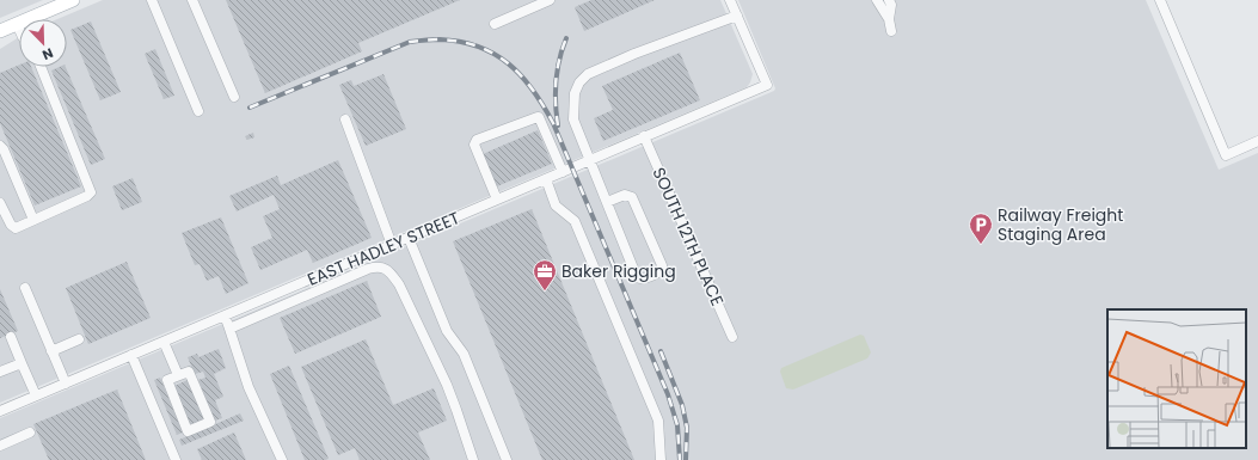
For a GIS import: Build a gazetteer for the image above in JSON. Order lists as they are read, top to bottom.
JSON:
{
  "streets": {
    "street": ["SOUTH 12TH PLACE", "EAST HADLEY STREET"]
  },
  "crossings": [
    ["SOUTH 12TH PLACE", "EAST HADLEY STREET"]
  ],
  "places": {
    "parking": ["Railway Freight Staging Area"],
    "office": ["Baker Rigging"]
  },
  "north": "bottom right"
}
